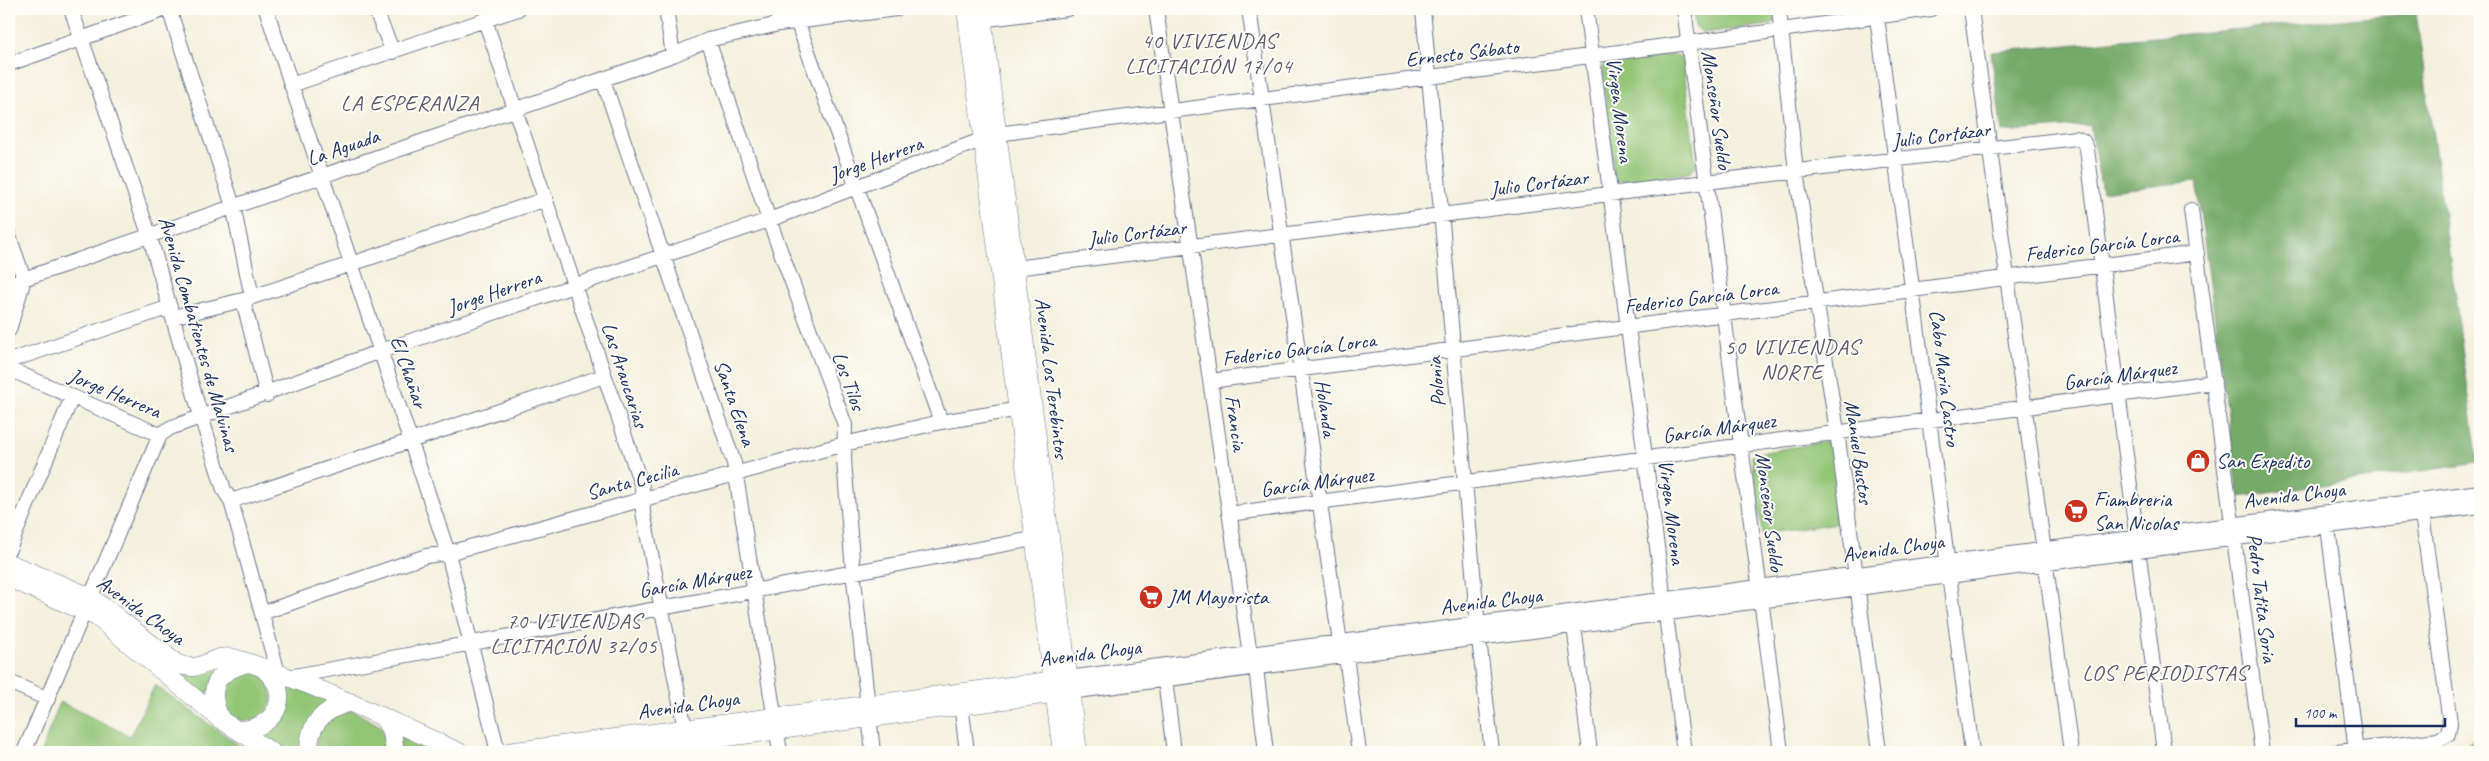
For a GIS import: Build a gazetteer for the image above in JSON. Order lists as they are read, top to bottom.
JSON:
{
  "streets": {
    "main road": ["Avenida Los Terebintos", "Avenida Choya"],
    "street": [
      "Ernesto Sábato",
      "Virgen Morena",
      "Monseñor Sueldo",
      "Julio Cortázar",
      "La Aguada",
      "Jorge Herrera",
      "Federico García Lorca",
      "Avenida Combatientes de Malvinas",
      "El Chañar",
      "Las Araucarias",
      "García Márquez",
      "Cabo Maria Castro",
      "Los Tilos",
      "Polonia",
      "Santa Elena",
      "Holanda",
      "Francia",
      "Manuel Bustos",
      "Santa Cecilia",
      "Pedro Tatita Soria"
    ]
  },
  "crossings": [
    ["Ernesto Sábato", "Virgen Morena"],
    ["Ernesto Sábato", "Monseñor Sueldo"],
    ["Ernesto Sábato", "Jorge Herrera"],
    ["Ernesto Sábato", "Avenida Los Terebintos"],
    ["Ernesto Sábato", "Cabo Maria Castro"],
    ["Ernesto Sábato", "Polonia"],
    ["Ernesto Sábato", "Holanda"],
    ["Ernesto Sábato", "Francia"],
    ["Ernesto Sábato", "Manuel Bustos"],
    ["Virgen Morena", "Julio Cortázar"],
    ["Virgen Morena", "Federico García Lorca"],
    ["Virgen Morena", "García Márquez"],
    ["Virgen Morena", "Avenida Choya"],
    ["Monseñor Sueldo", "Julio Cortázar"],
    ["Monseñor Sueldo", "Federico García Lorca"],
    ["Monseñor Sueldo", "García Márquez"],
    ["Monseñor Sueldo", "Avenida Choya"],
    ["Julio Cortázar", "Federico García Lorca"],
    ["Julio Cortázar", "Avenida Los Terebintos"],
    ["Julio Cortázar", "Cabo Maria Castro"],
    ["Julio Cortázar", "Polonia"],
    ["Julio Cortázar", "Holanda"],
    ["Julio Cortázar", "Francia"],
    ["Julio Cortázar", "Manuel Bustos"],
    ["La Aguada", "Avenida Combatientes de Malvinas"],
    ["La Aguada", "El Chañar"],
    ["La Aguada", "Las Araucarias"],
    ["La Aguada", "Los Tilos"],
    ["La Aguada", "Santa Elena"],
    ["Jorge Herrera", "Avenida Combatientes de Malvinas"],
    ["Jorge Herrera", "El Chañar"],
    ["Jorge Herrera", "Las Araucarias"],
    ["Jorge Herrera", "Avenida Los Terebintos"],
    ["Jorge Herrera", "Los Tilos"],
    ["Jorge Herrera", "Santa Elena"],
    ["Federico García Lorca", "Cabo Maria Castro"],
    ["Federico García Lorca", "Polonia"],
    ["Federico García Lorca", "Holanda"],
    ["Federico García Lorca", "Francia"],
    ["Federico García Lorca", "Manuel Bustos"],
    ["Federico García Lorca", "Pedro Tatita Soria"],
    ["Avenida Combatientes de Malvinas", "García Márquez"],
    ["Avenida Combatientes de Malvinas", "Santa Cecilia"],
    ["Avenida Combatientes de Malvinas", "Avenida Choya"],
    ["El Chañar", "García Márquez"],
    ["El Chañar", "Santa Cecilia"],
    ["Las Araucarias", "García Márquez"],
    ["Las Araucarias", "Santa Cecilia"],
    ["Las Araucarias", "Avenida Choya"],
    ["García Márquez", "Avenida Los Terebintos"],
    ["García Márquez", "Cabo Maria Castro"],
    ["García Márquez", "Los Tilos"],
    ["García Márquez", "Polonia"],
    ["García Márquez", "Santa Elena"],
    ["García Márquez", "Holanda"],
    ["García Márquez", "Francia"],
    ["García Márquez", "Manuel Bustos"],
    ["García Márquez", "Avenida Choya"],
    ["García Márquez", "Pedro Tatita Soria"],
    ["Avenida Los Terebintos", "Santa Cecilia"],
    ["Avenida Los Terebintos", "Avenida Choya"],
    ["Cabo Maria Castro", "Avenida Choya"],
    ["Los Tilos", "Santa Cecilia"],
    ["Los Tilos", "Avenida Choya"],
    ["Polonia", "Avenida Choya"],
    ["Santa Elena", "Santa Cecilia"],
    ["Santa Elena", "Avenida Choya"],
    ["Holanda", "Avenida Choya"],
    ["Francia", "Avenida Choya"],
    ["Manuel Bustos", "Avenida Choya"],
    ["Avenida Choya", "Pedro Tatita Soria"]
  ],
  "districts": [
    "40 VIVIENDAS LICITACIÓN 17/04",
    "LA ESPERANZA",
    "50 VIVIENDAS NORTE",
    "70 VIVIENDAS LICITACIÓN 32/05",
    "LOS PERIODISTAS"
  ],
  "places": {
    "shop": ["San Expedito"],
    "supermarket": ["Fiambreria San Nicolas", "JM Mayorista"]
  },
  "scale_bar": "100 m"
}
